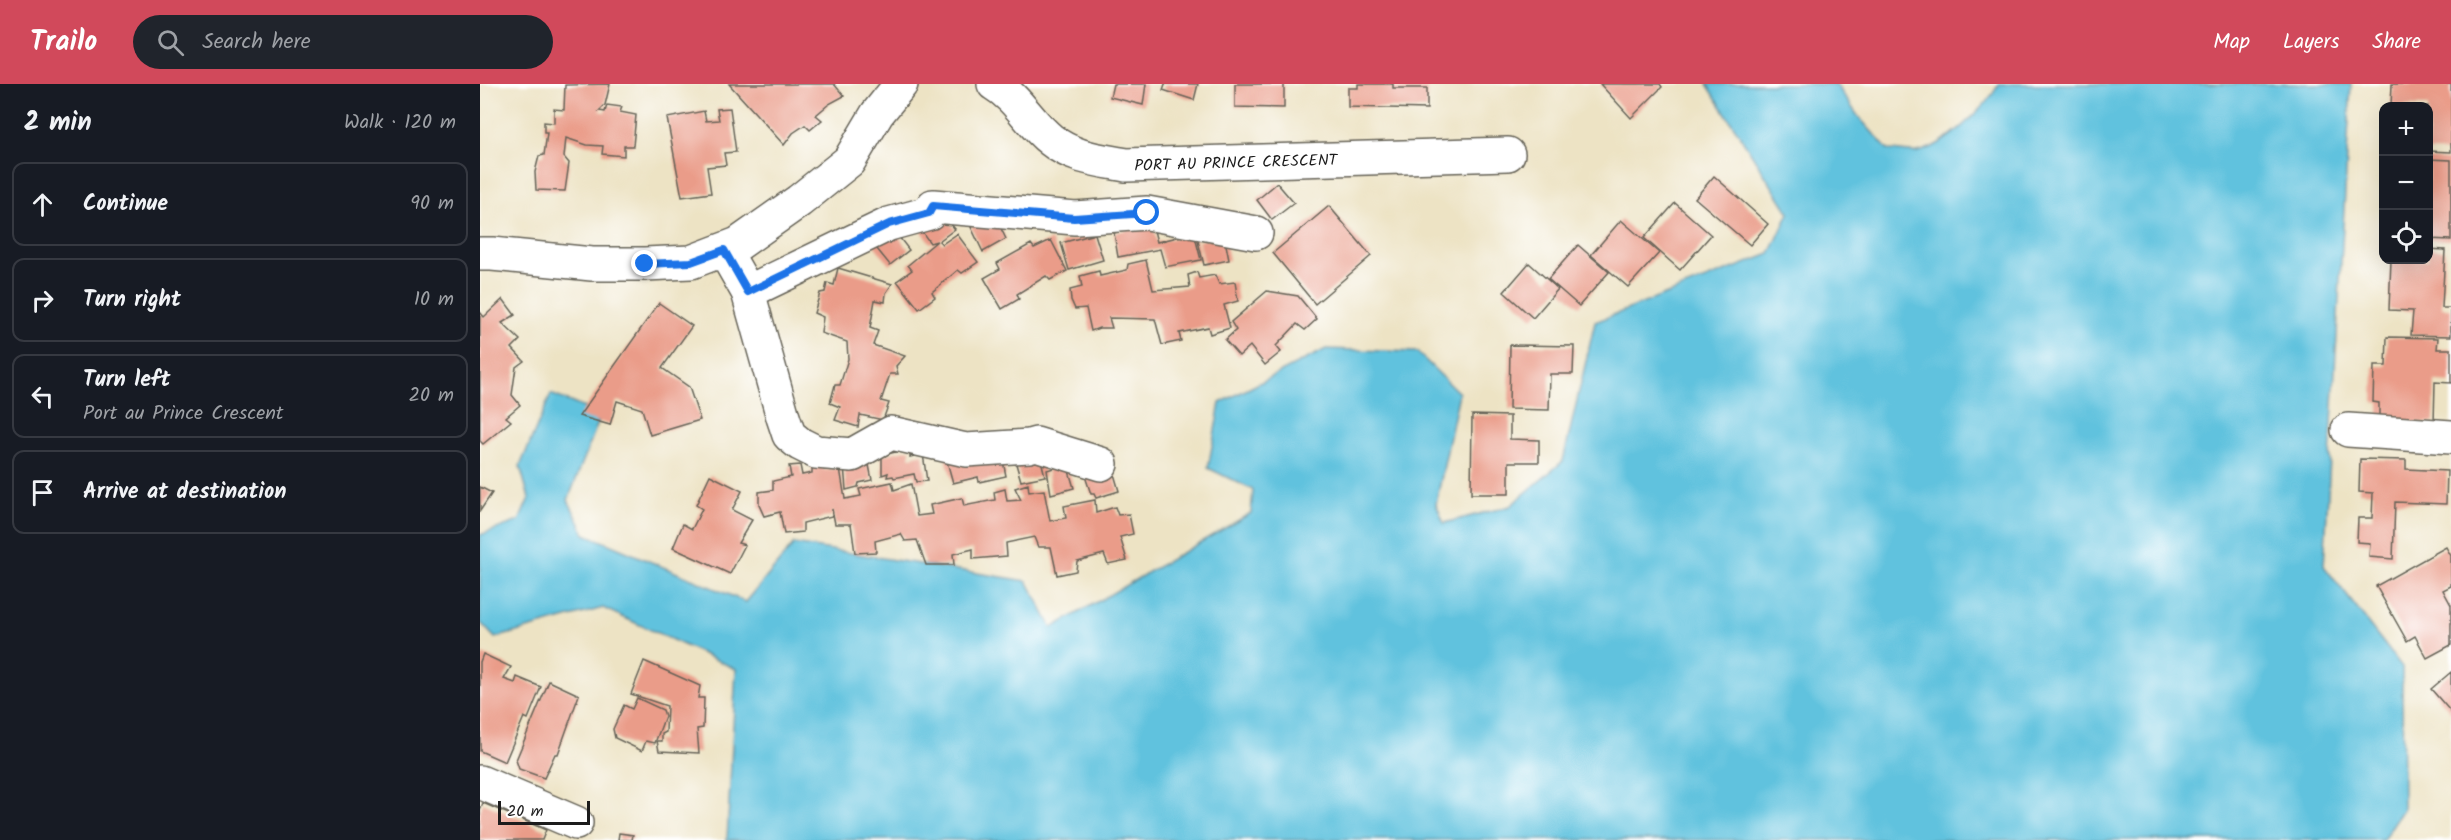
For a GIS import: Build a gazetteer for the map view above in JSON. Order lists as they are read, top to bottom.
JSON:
{
  "streets": {
    "street": ["PORT AU PRINCE CRESCENT"]
  },
  "scale_bar": "20 m",
  "page": {
    "header": "Trailo",
    "search": "Search here",
    "nav": ["Map", "Layers", "Share"],
    "heading": ["2 min", "Walk · 120 m"],
    "map_buttons": ["+", "−"],
    "list": [
      ["Continue", "90 m"],
      ["Turn right", "10 m"],
      ["Turn left", "Port au Prince Crescent", "20 m"],
      "Arrive at destination"
    ],
    "scale": "20 m"
  }
}
